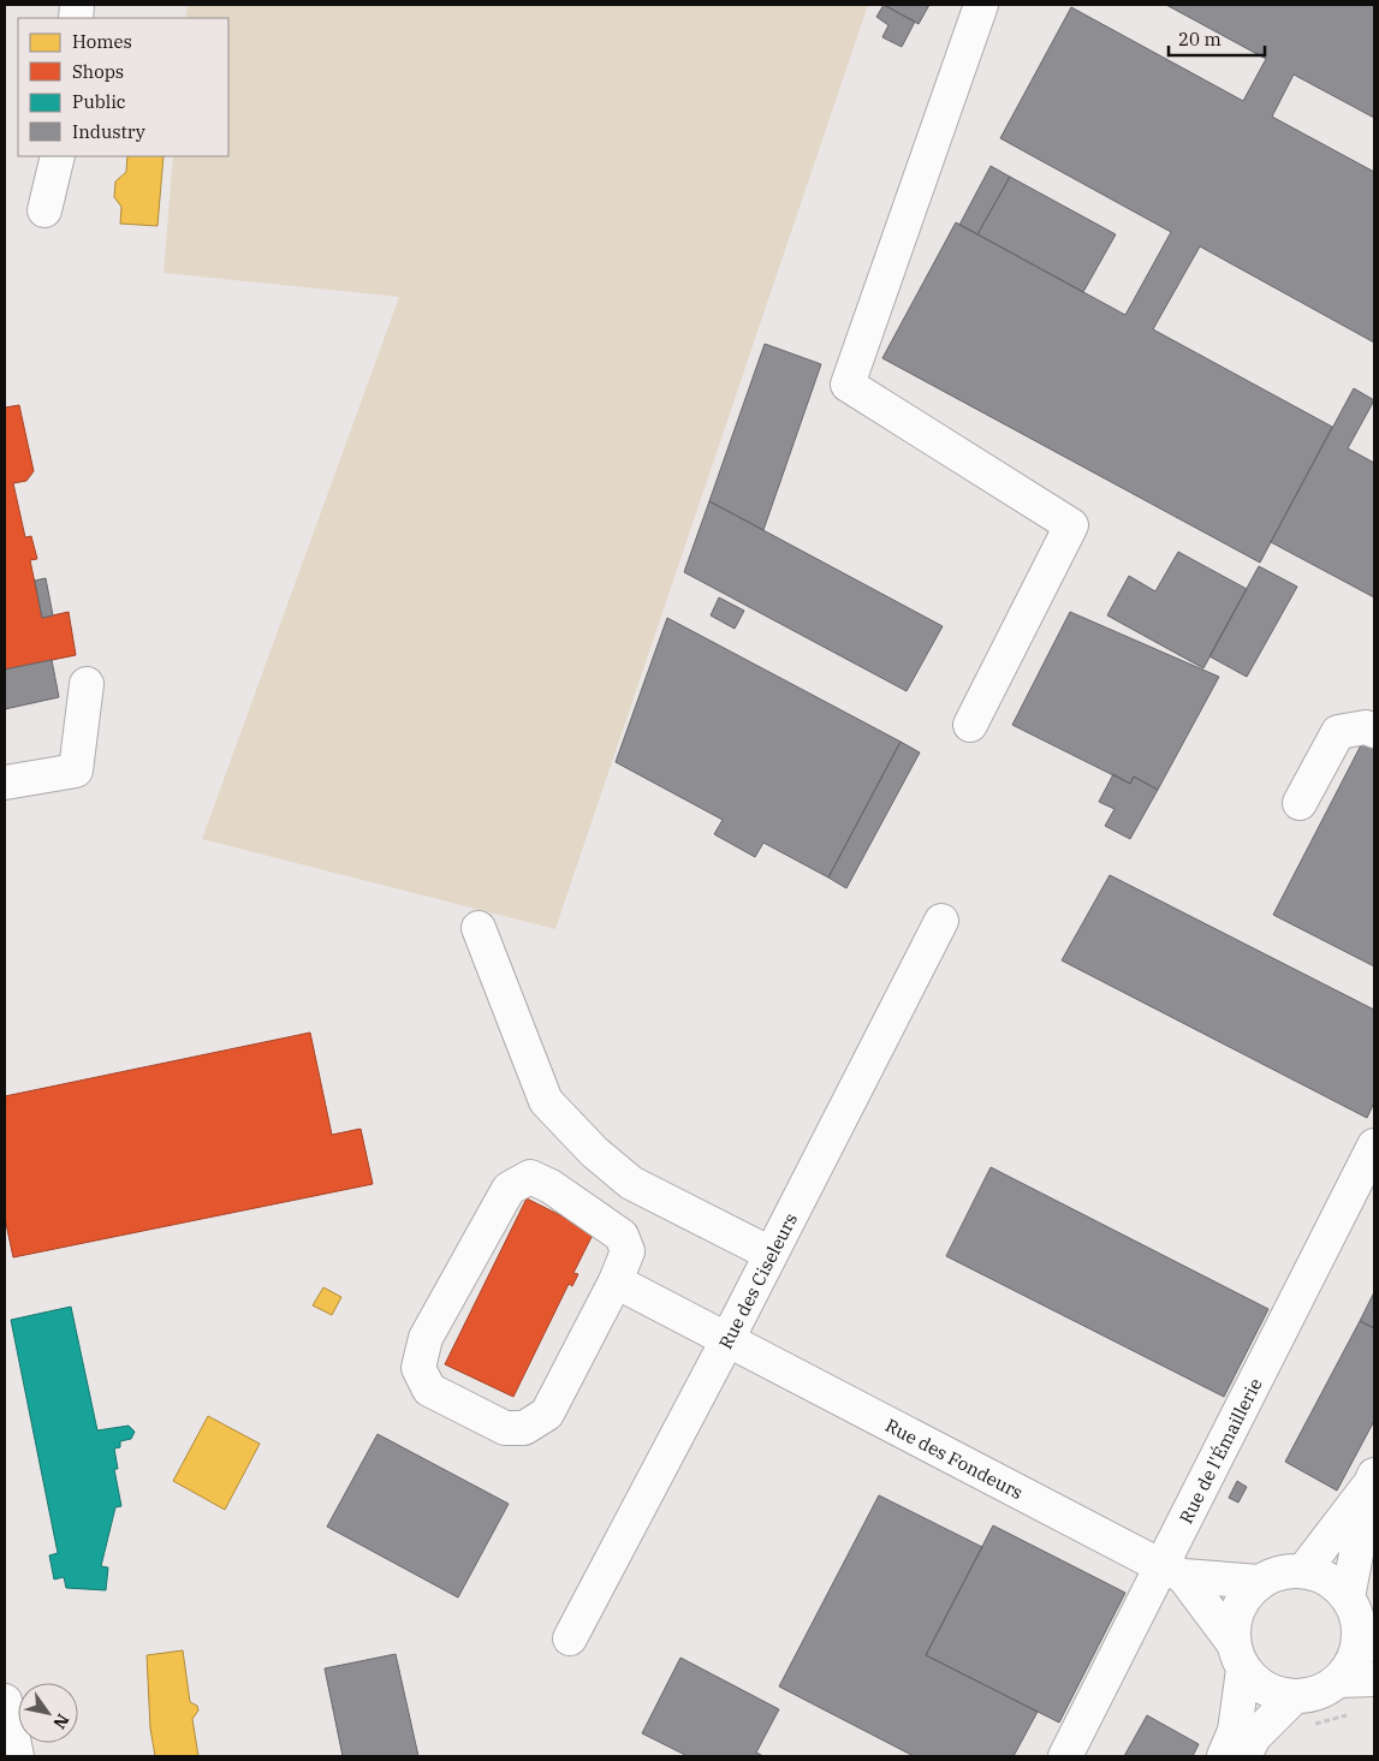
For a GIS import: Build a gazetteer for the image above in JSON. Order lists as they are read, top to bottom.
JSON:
{
  "streets": {
    "street": ["Rue des Ciseleurs", "Rue de l'Émaillerie", "Rue des Fondeurs"]
  },
  "crossings": [
    ["Rue des Ciseleurs", "Rue des Fondeurs"],
    ["Rue de l'Émaillerie", "Rue des Fondeurs"]
  ],
  "legend": [
    "Homes",
    "Shops",
    "Public",
    "Industry"
  ],
  "scale_bar": "20 m",
  "north": "bottom right"
}
